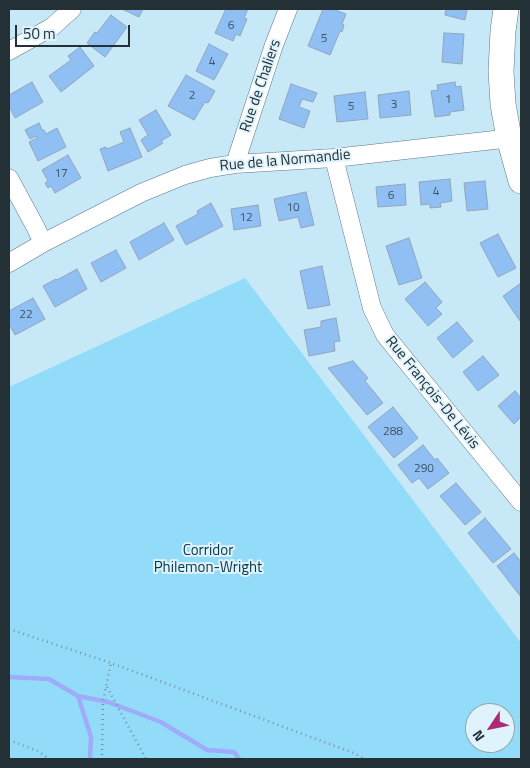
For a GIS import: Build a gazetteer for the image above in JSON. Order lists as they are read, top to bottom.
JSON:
{
  "streets": {
    "street": ["Rue de Chaliers", "Rue de la Normandie", "Rue François-De Lévis"]
  },
  "crossings": [
    ["Rue de Chaliers", "Rue de la Normandie"],
    ["Rue de la Normandie", "Rue François-De Lévis"]
  ],
  "parks": ["Corridor Philemon-Wright"],
  "house_numbers": [
    "6",
    "5",
    "4",
    "2",
    "1",
    "3",
    "5",
    "17",
    "4",
    "6",
    "10",
    "12",
    "22",
    "288",
    "290"
  ],
  "scale_bar": "50 m",
  "north": "bottom left"
}
